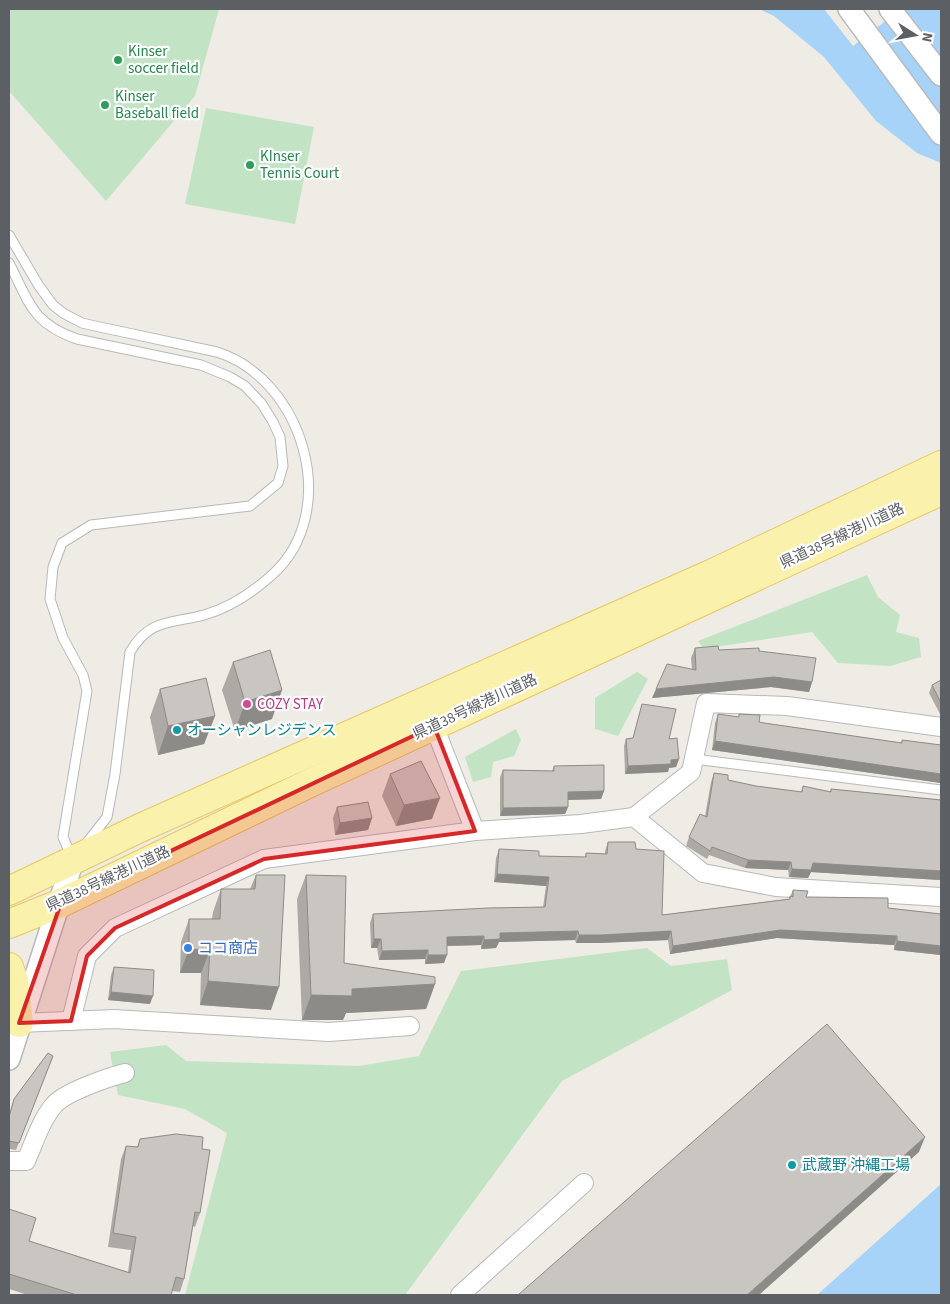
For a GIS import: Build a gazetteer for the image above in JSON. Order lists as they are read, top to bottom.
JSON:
{
  "streets": {
    "main road": ["県道38号線港川道路"]
  },
  "places": [
    "Kinser soccer field",
    "Kinser Baseball field",
    "KInser Tennis Court",
    "COZY STAY",
    "オーシャンレジデンス",
    "ココ商店",
    "武蔵野 沖縄工場"
  ],
  "north": "right"
}
